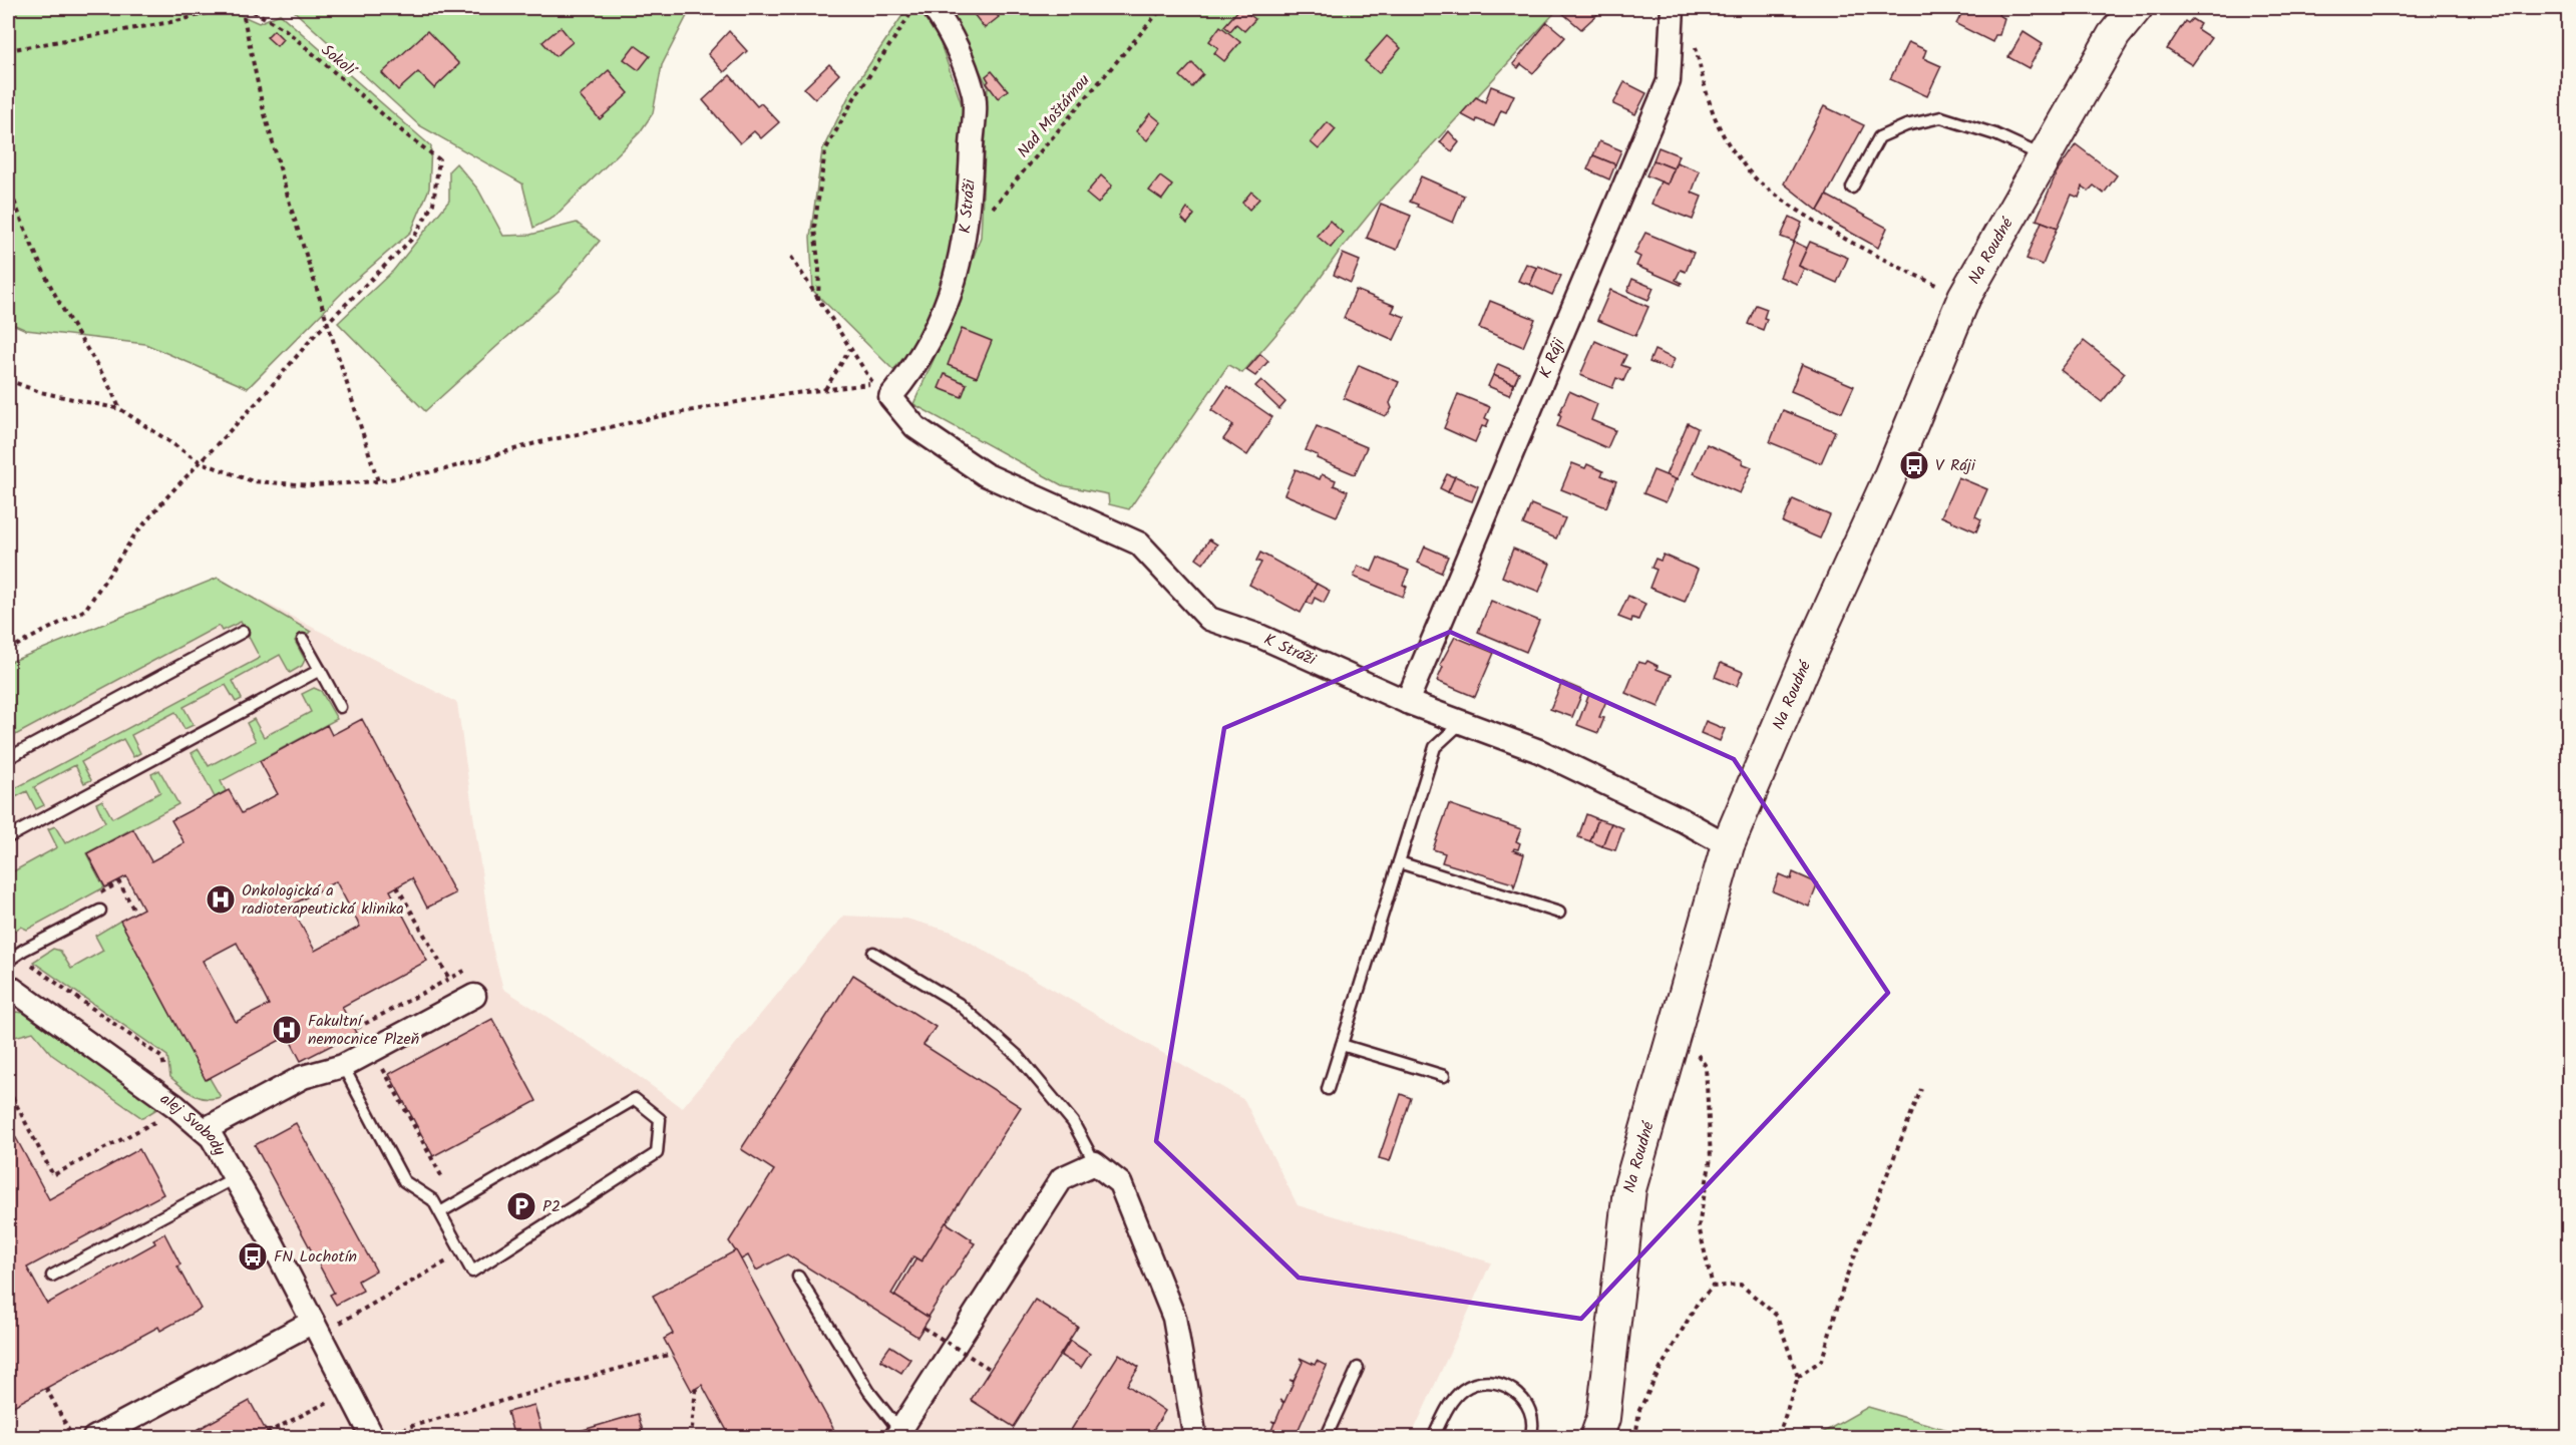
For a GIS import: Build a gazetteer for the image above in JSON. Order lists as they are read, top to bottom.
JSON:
{
  "streets": {
    "street": [
      "K Stráži",
      "Na Roudné",
      "K Ráji",
      "alej Svobody"
    ],
    "path": ["Sokolí", "Nad Moštárnou"]
  },
  "crossings": [
    ["Nad Moštárnou", "K Stráži"],
    ["K Stráži", "Na Roudné"],
    ["K Stráži", "K Ráji"]
  ],
  "places": {
    "bus stop": ["V Ráji", "FN Lochotín"],
    "hospital": ["Onkologická a radioterapeutická klinika", "Fakultní nemocnice Plzeň"],
    "parking": ["P2"]
  }
}
